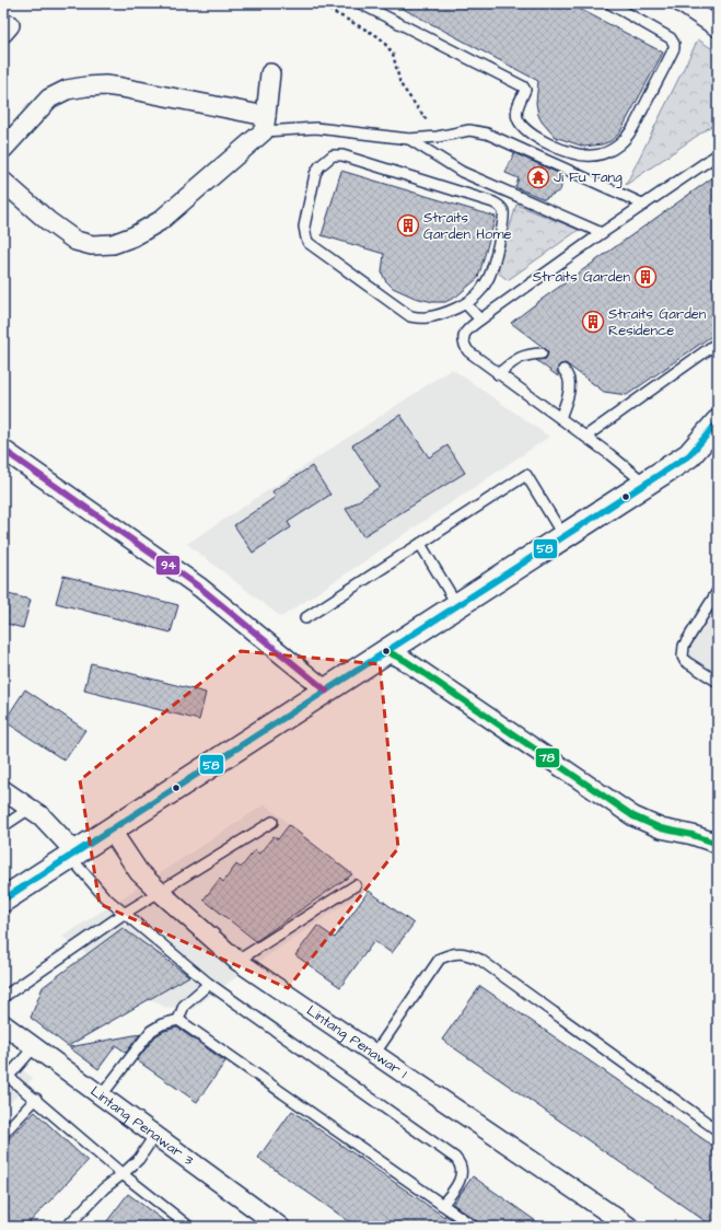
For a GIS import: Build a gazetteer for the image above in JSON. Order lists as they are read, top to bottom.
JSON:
{
  "streets": {
    "street": ["Lintang Penawar 1", "Lintang Penawar 3"]
  },
  "places": {
    "temple": ["Ji Fu Tang"],
    "building": ["Straits Garden Home", "Straits Garden", "Straits Garden Residence"]
  },
  "lines": ["transit line 58", "transit line 94", "transit line 78"]
}
